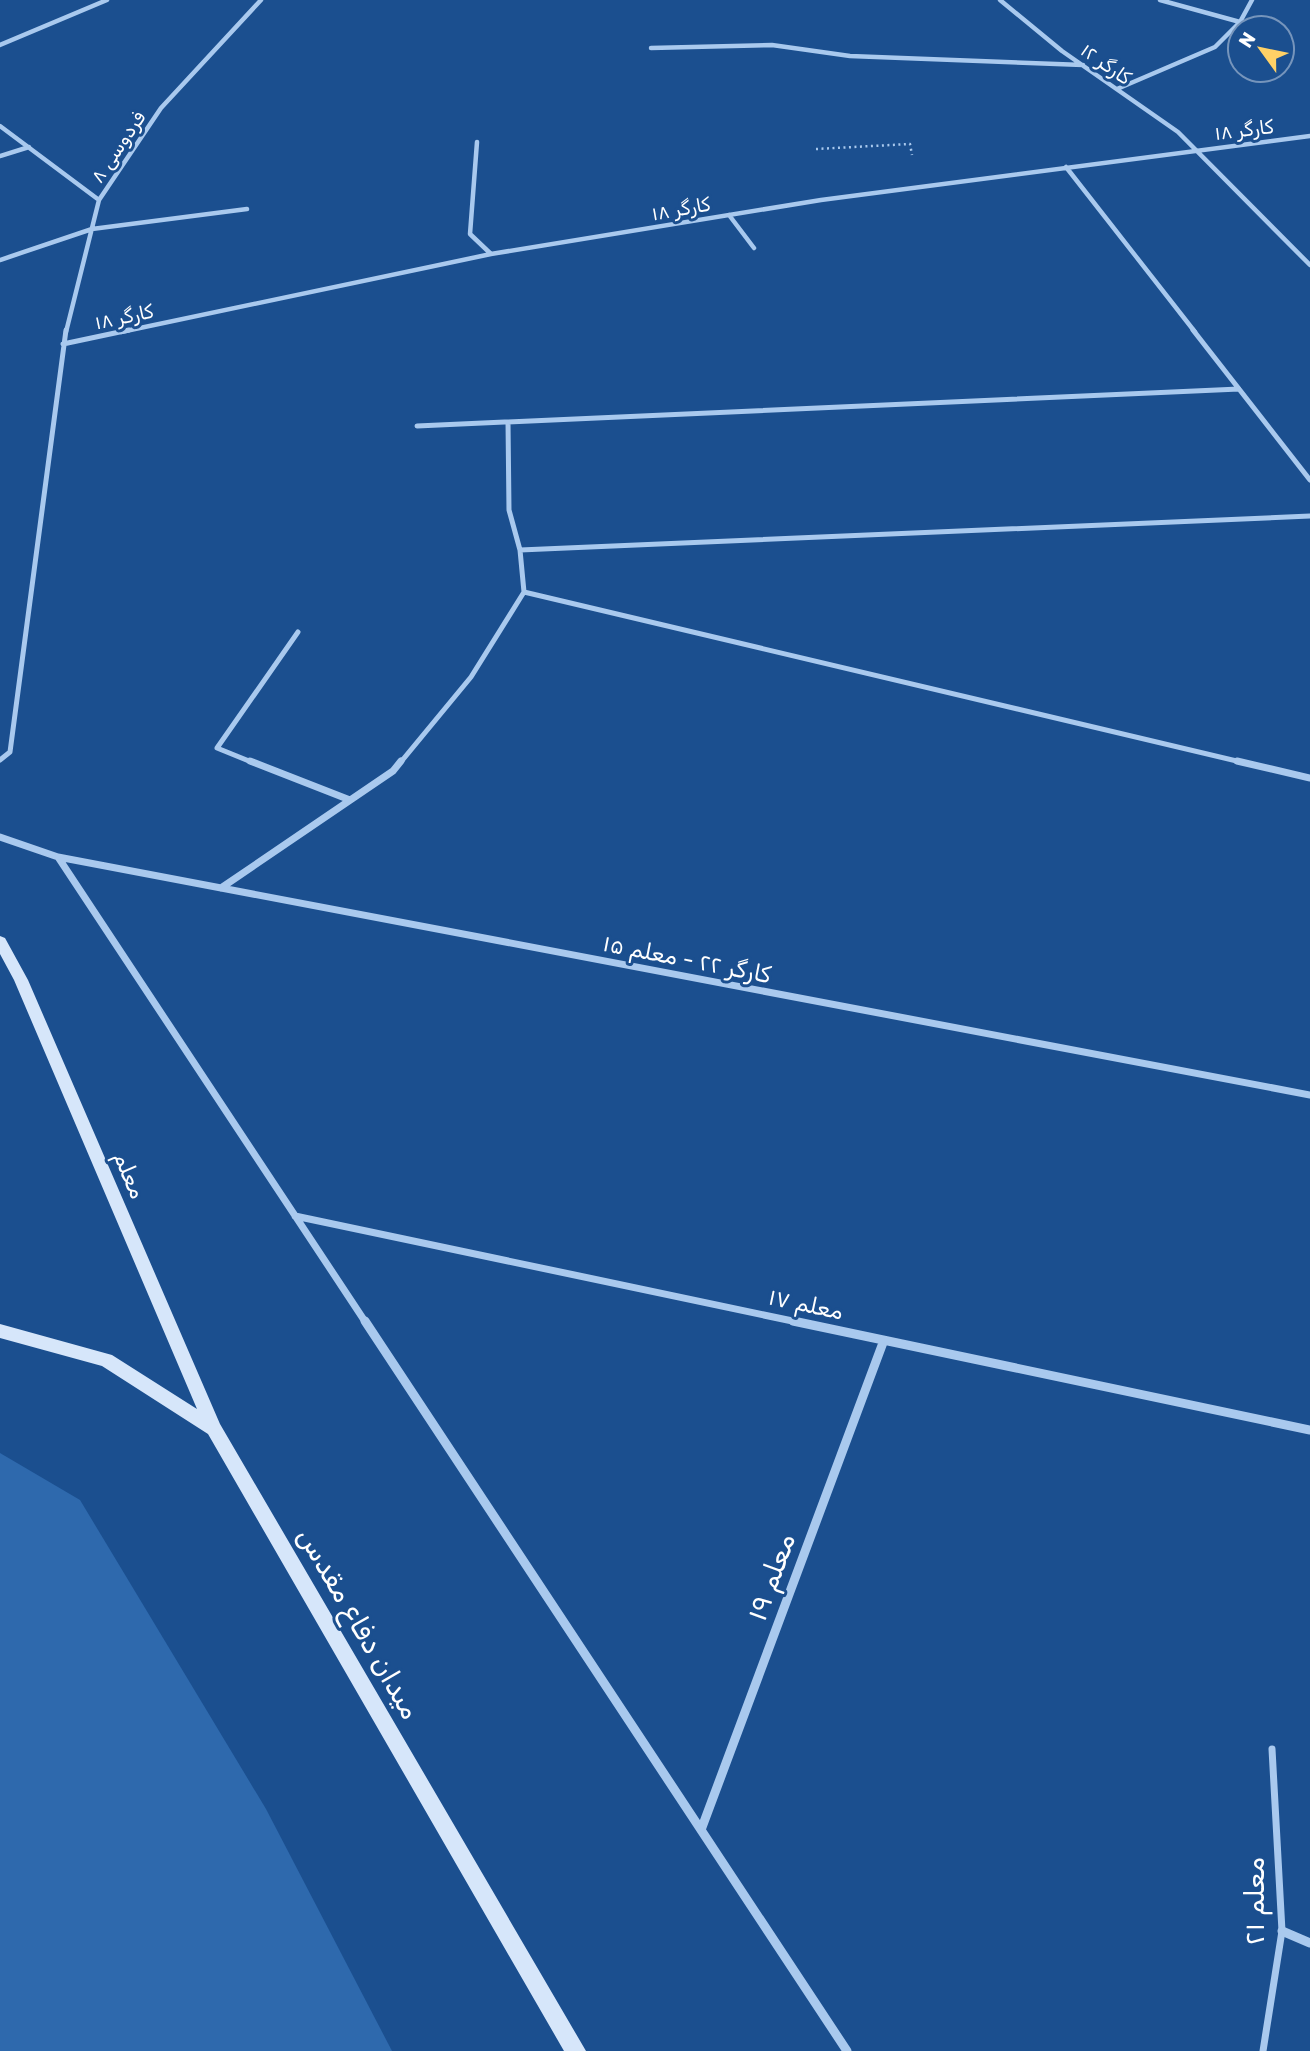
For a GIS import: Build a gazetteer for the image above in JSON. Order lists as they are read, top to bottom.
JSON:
{
  "streets": {
    "main road": ["معلم", "میدان دفاع مقدس"],
    "street": [
      "کارگر ۱۲",
      "کارگر ۱۸",
      "فردوسی ۸",
      "کارگر ۲۲ - معلم ۱۵",
      "معلم ۱۷",
      "معلم ۱۹"
    ],
    "lane": ["معلم ۲۱"]
  },
  "crossings": [
    ["کارگر ۱۲", "کارگر ۱۸"],
    ["کارگر ۱۸", "فردوسی ۸"],
    ["معلم", "میدان دفاع مقدس"],
    ["معلم ۱۷", "معلم ۱۹"]
  ],
  "north": "top left"
}
